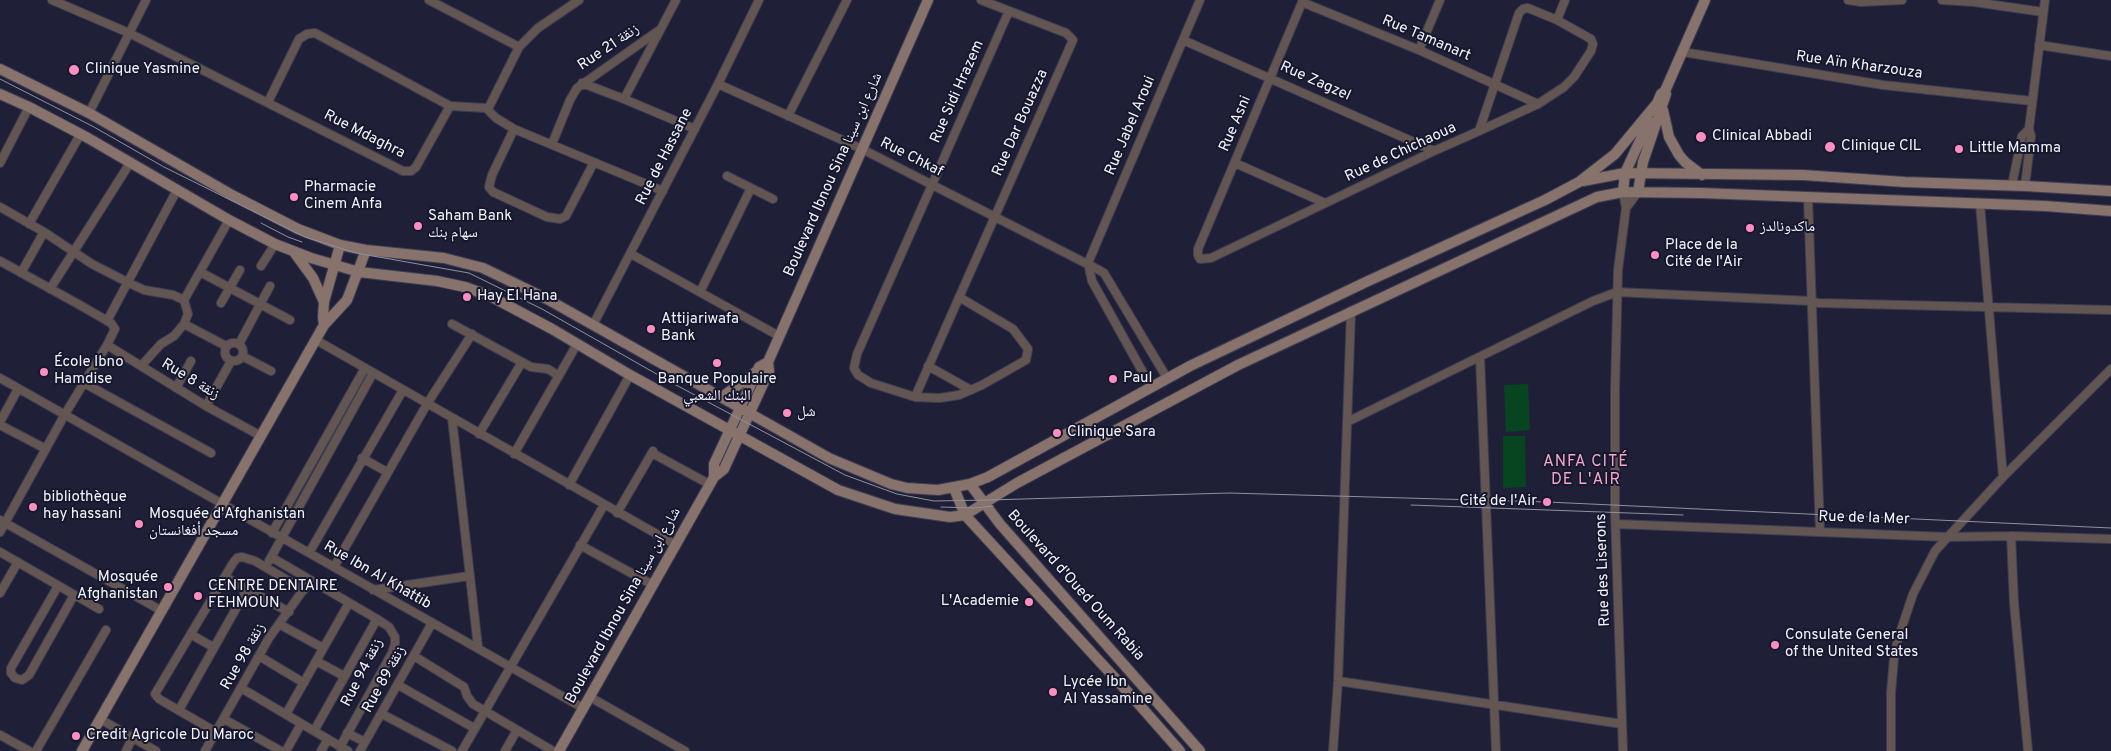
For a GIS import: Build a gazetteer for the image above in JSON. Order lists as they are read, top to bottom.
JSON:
{
  "streets": {
    "main road": ["Boulevard Ibnou Sina شارع ابن سينا", "Boulevard d'Oued Oum Rabia"],
    "street": [
      "Rue Tamanart",
      "Rue 21 زنقة",
      "Rue Aïn Kharzouza",
      "Rue Zagzel",
      "Rue Sidi Hrazem",
      "Rue Dar Bouazza",
      "Rue Asni",
      "Rue Jabel Aroui",
      "Rue Mdaghra",
      "Rue de Chichaoua",
      "Rue de Hassane",
      "Rue Chkaf",
      "Rue 8 زنقة",
      "Rue de la Mer",
      "Rue des Liserons",
      "Rue Ibn Al Khattib",
      "Rue 98 زنقة",
      "Rue 94 زنقة",
      "Rue 89 زنقة"
    ]
  },
  "crossings": [
    ["Rue Tamanart", "Rue Asni"],
    ["Rue Tamanart", "Rue de Chichaoua"],
    ["Rue Zagzel", "Rue Asni"],
    ["Rue Zagzel", "Rue Jabel Aroui"],
    ["Rue Zagzel", "Rue de Chichaoua"],
    ["Rue Sidi Hrazem", "Rue Dar Bouazza"],
    ["Rue Sidi Hrazem", "Rue Chkaf"],
    ["Rue Dar Bouazza", "Rue Chkaf"],
    ["Rue Asni", "Rue de Chichaoua"],
    ["Rue Jabel Aroui", "Rue Chkaf"],
    ["Rue de Hassane", "Rue Chkaf"],
    ["Rue Chkaf", "Boulevard Ibnou Sina شارع ابن سينا"],
    ["Boulevard Ibnou Sina شارع ابن سينا", "Rue Ibn Al Khattib"],
    ["Rue de la Mer", "Rue des Liserons"],
    ["Rue Ibn Al Khattib", "Rue 89 زنقة"],
    ["Rue 98 زنقة", "Rue 94 زنقة"]
  ],
  "districts": ["ANFA CITÉ DE L'AIR"],
  "places": [
    "Clinique Yasmine",
    "Clinical Abbadi",
    "Clinique CIL",
    "Little Mamma",
    "Pharmacie Cinem Anfa",
    "Saham Bank سهام بنك",
    "ماكدونالدز",
    "Place de la Cité de l'Air",
    "Hay El Hana",
    "Attijariwafa Bank",
    "Banque Populaire البنك الشعبي",
    "École Ibno Hamdise",
    "Paul",
    "شل",
    "Clinique Sara",
    "Cité de l'Air",
    "bibliothèque hay hassani",
    "Mosquée d'Afghanistan مسجد أفغانستان",
    "Mosquée Afghanistan",
    "CENTRE DENTAIRE FEHMOUN",
    "L'Academie",
    "Consulate General of the United States",
    "Lycée Ibn Al Yassamine",
    "Credit Agricole Du Maroc"
  ]
}
